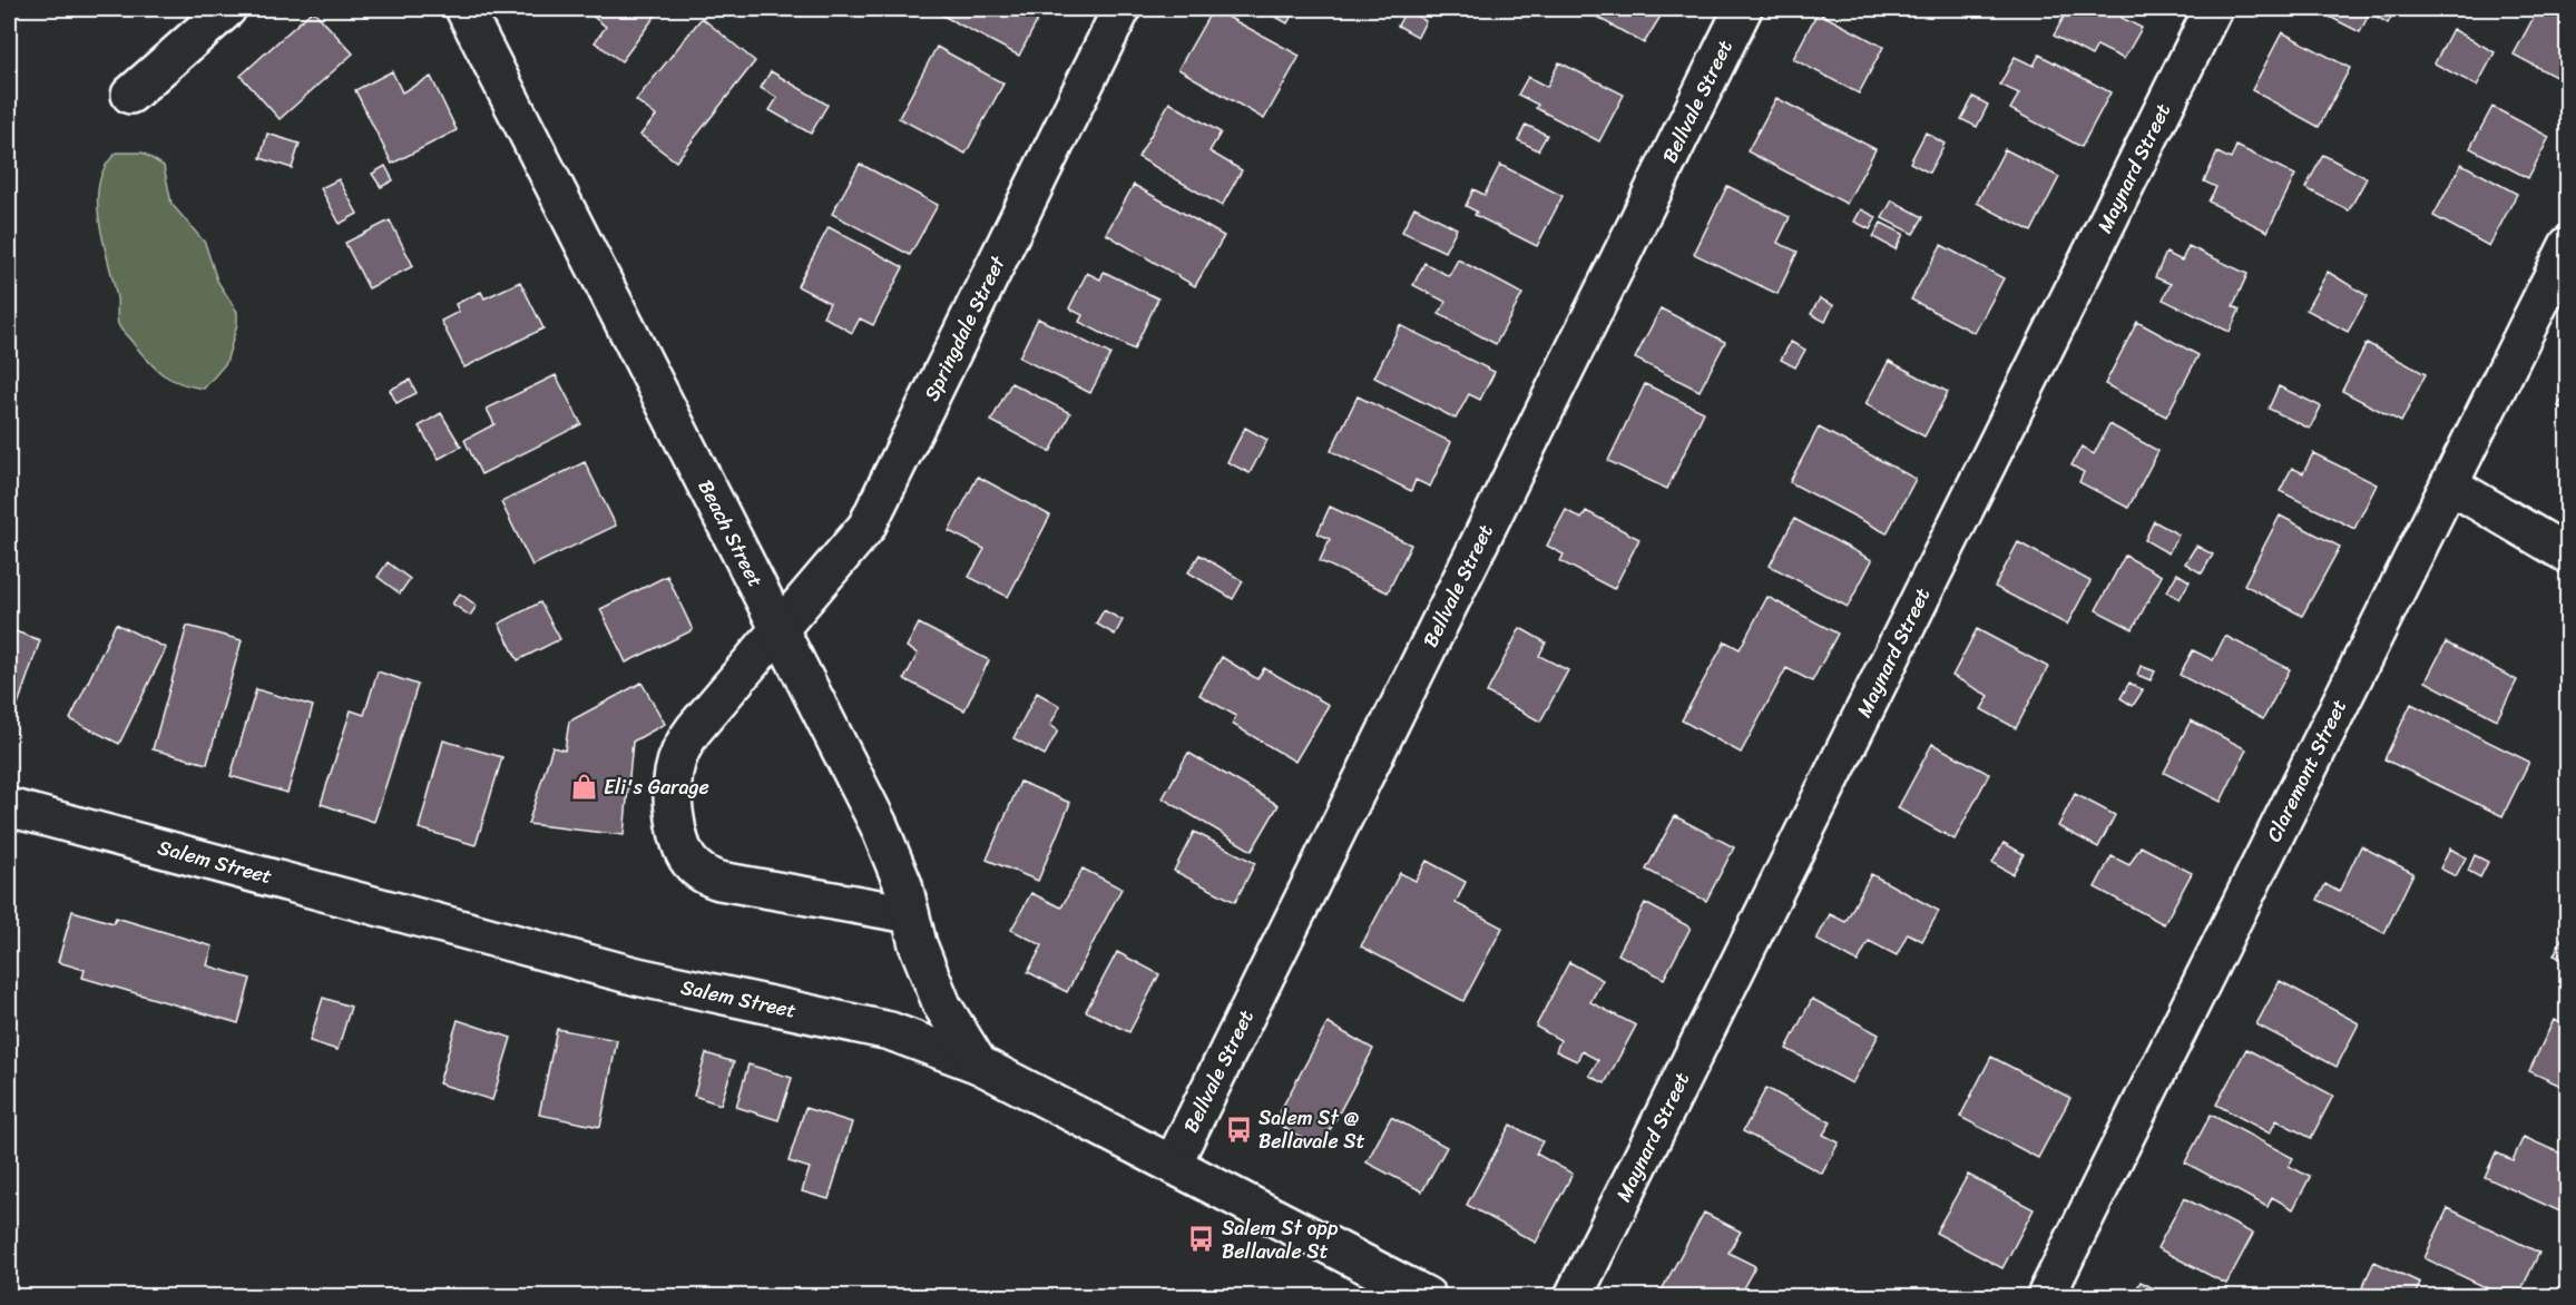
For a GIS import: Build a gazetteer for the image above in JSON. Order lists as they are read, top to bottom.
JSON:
{
  "streets": {
    "street": [
      "Bellvale Street",
      "Maynard Street",
      "Springdale Street",
      "Beach Street",
      "Claremont Street",
      "Salem Street"
    ]
  },
  "crossings": [
    ["Bellvale Street", "Salem Street"],
    ["Springdale Street", "Beach Street"],
    ["Beach Street", "Salem Street"]
  ],
  "places": {
    "shop": ["Eli's Garage"],
    "bus stop": ["Salem St @ Bellavale St", "Salem St opp Bellavale St"]
  }
}
